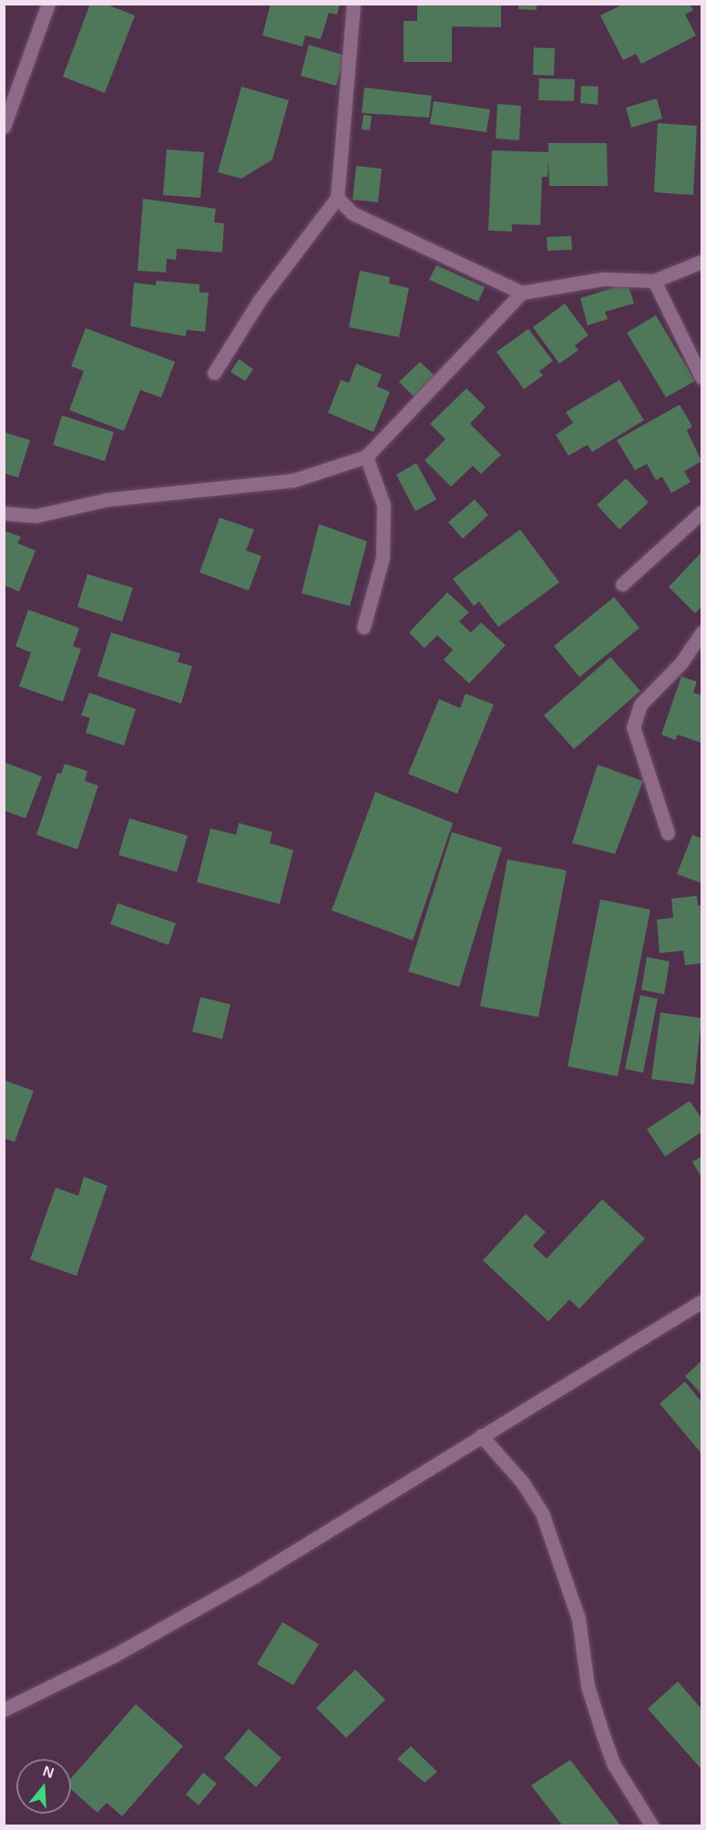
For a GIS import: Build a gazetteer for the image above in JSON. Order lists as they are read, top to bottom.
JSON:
{
  "north": "top"
}
